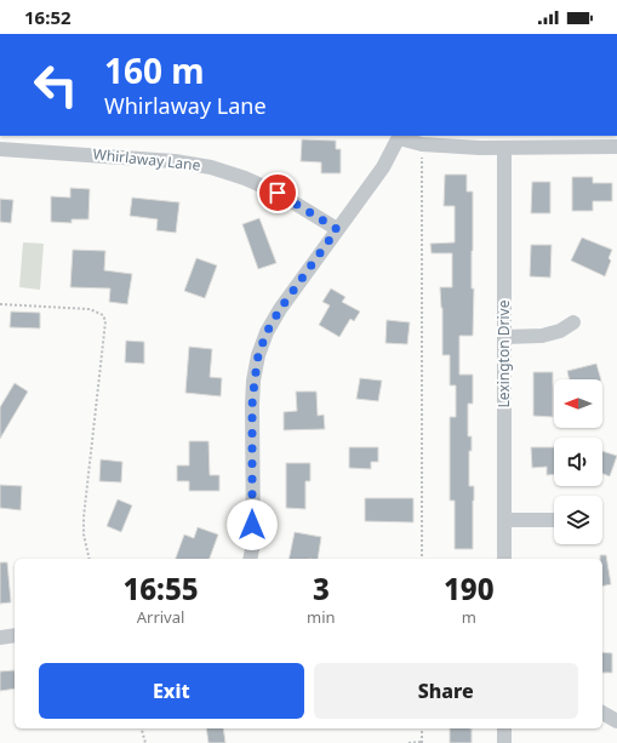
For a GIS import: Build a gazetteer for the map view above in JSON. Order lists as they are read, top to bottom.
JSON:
{
  "streets": {
    "street": ["Whirlaway Lane", "Lexington Drive"]
  },
  "north": "left",
  "page": {
    "status": "16:52",
    "turn": ["160 m", "Whirlaway Lane"],
    "eta": [
      "16:55",
      "Arrival",
      "3",
      "min",
      "190",
      "m"
    ],
    "buttons": ["Exit", "Share"]
  }
}
